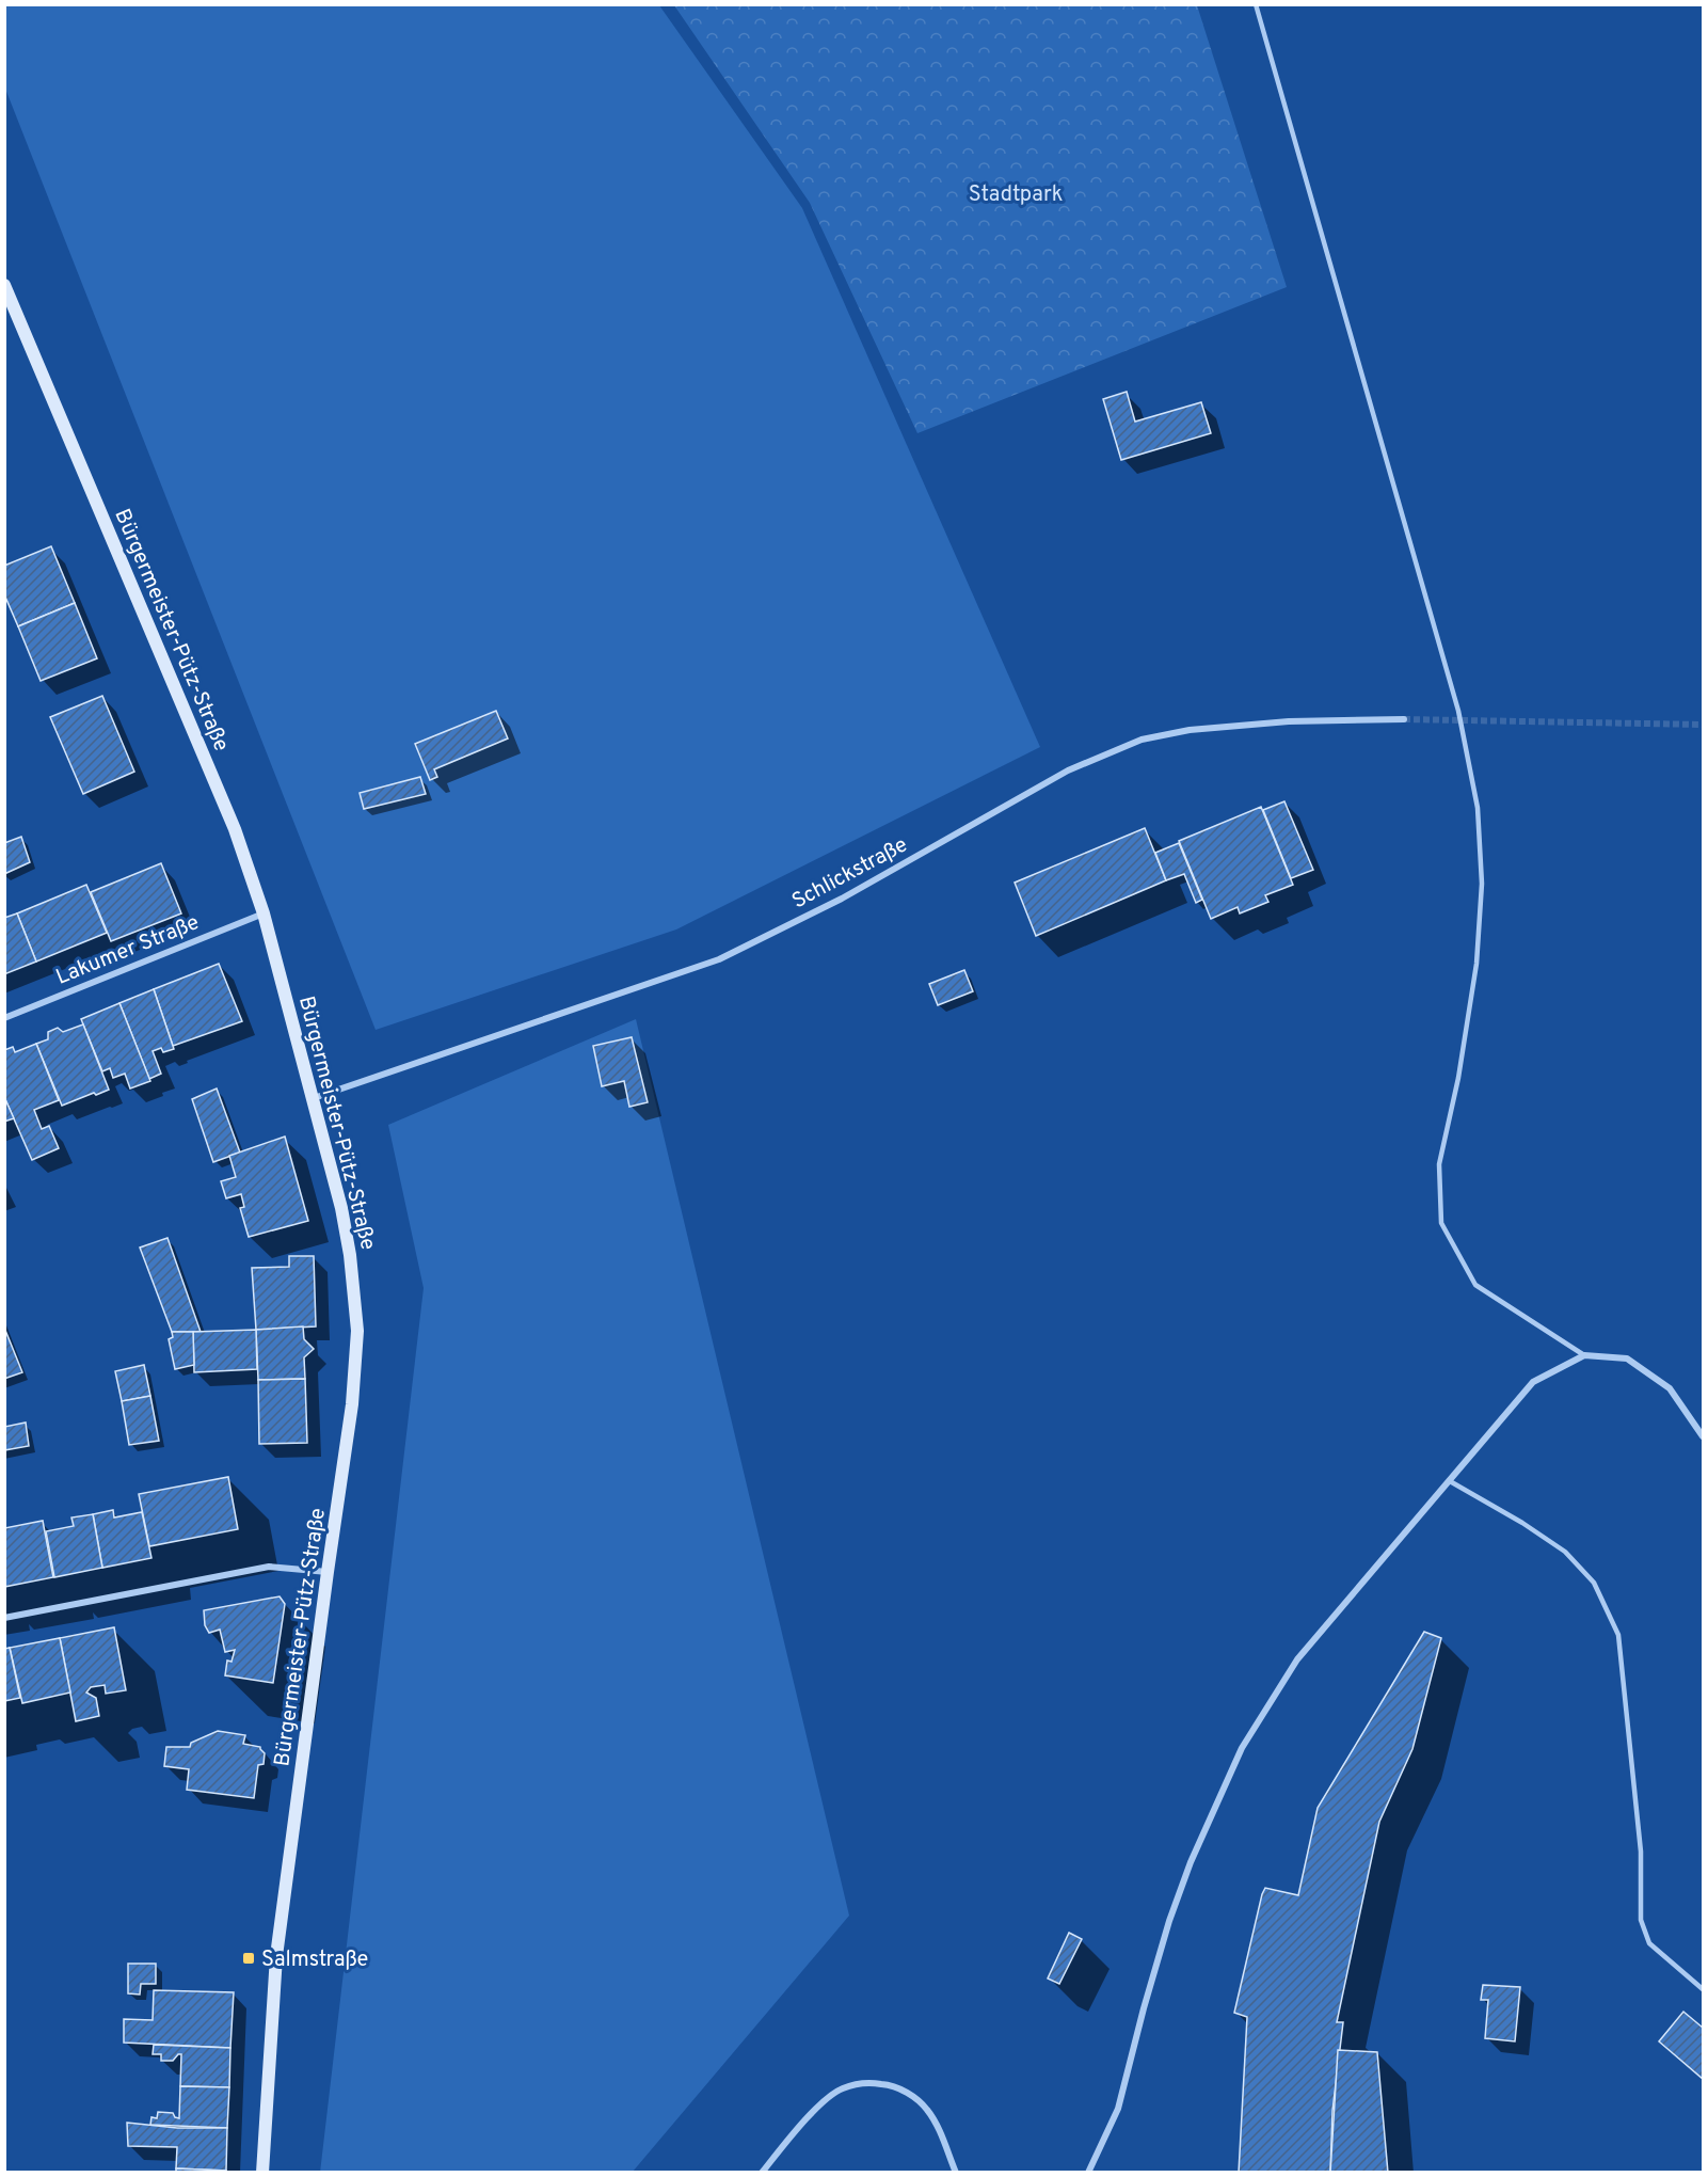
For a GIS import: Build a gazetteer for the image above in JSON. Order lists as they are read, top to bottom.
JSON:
{
  "streets": {
    "main road": ["Bürgermeister-Pütz-Straße"],
    "street": ["Schlickstraße", "Lakumer Straße"]
  },
  "crossings": [
    ["Bürgermeister-Pütz-Straße", "Schlickstraße"],
    ["Bürgermeister-Pütz-Straße", "Lakumer Straße"]
  ],
  "parks": ["Stadtpark"],
  "places": {
    "transit": ["Salmstraße"]
  }
}
